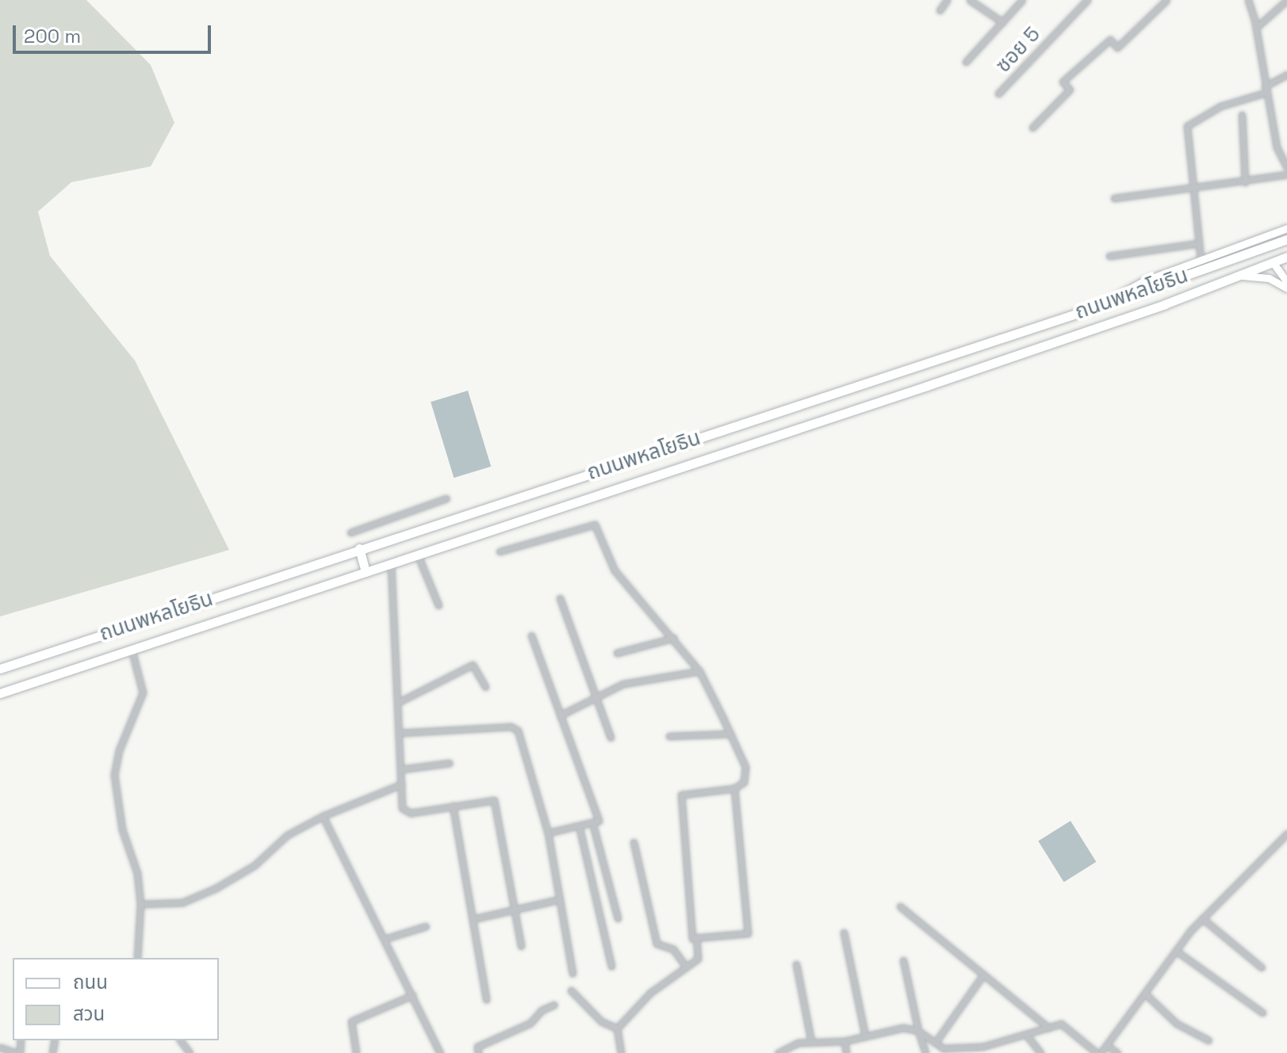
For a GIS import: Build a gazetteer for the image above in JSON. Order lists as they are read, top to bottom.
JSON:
{
  "streets": {
    "highway": ["ถนนพหลโยธิน"],
    "street": ["ซอย 5"]
  },
  "legend": ["ถนน", "สวน"],
  "scale_bar": "200 m"
}
